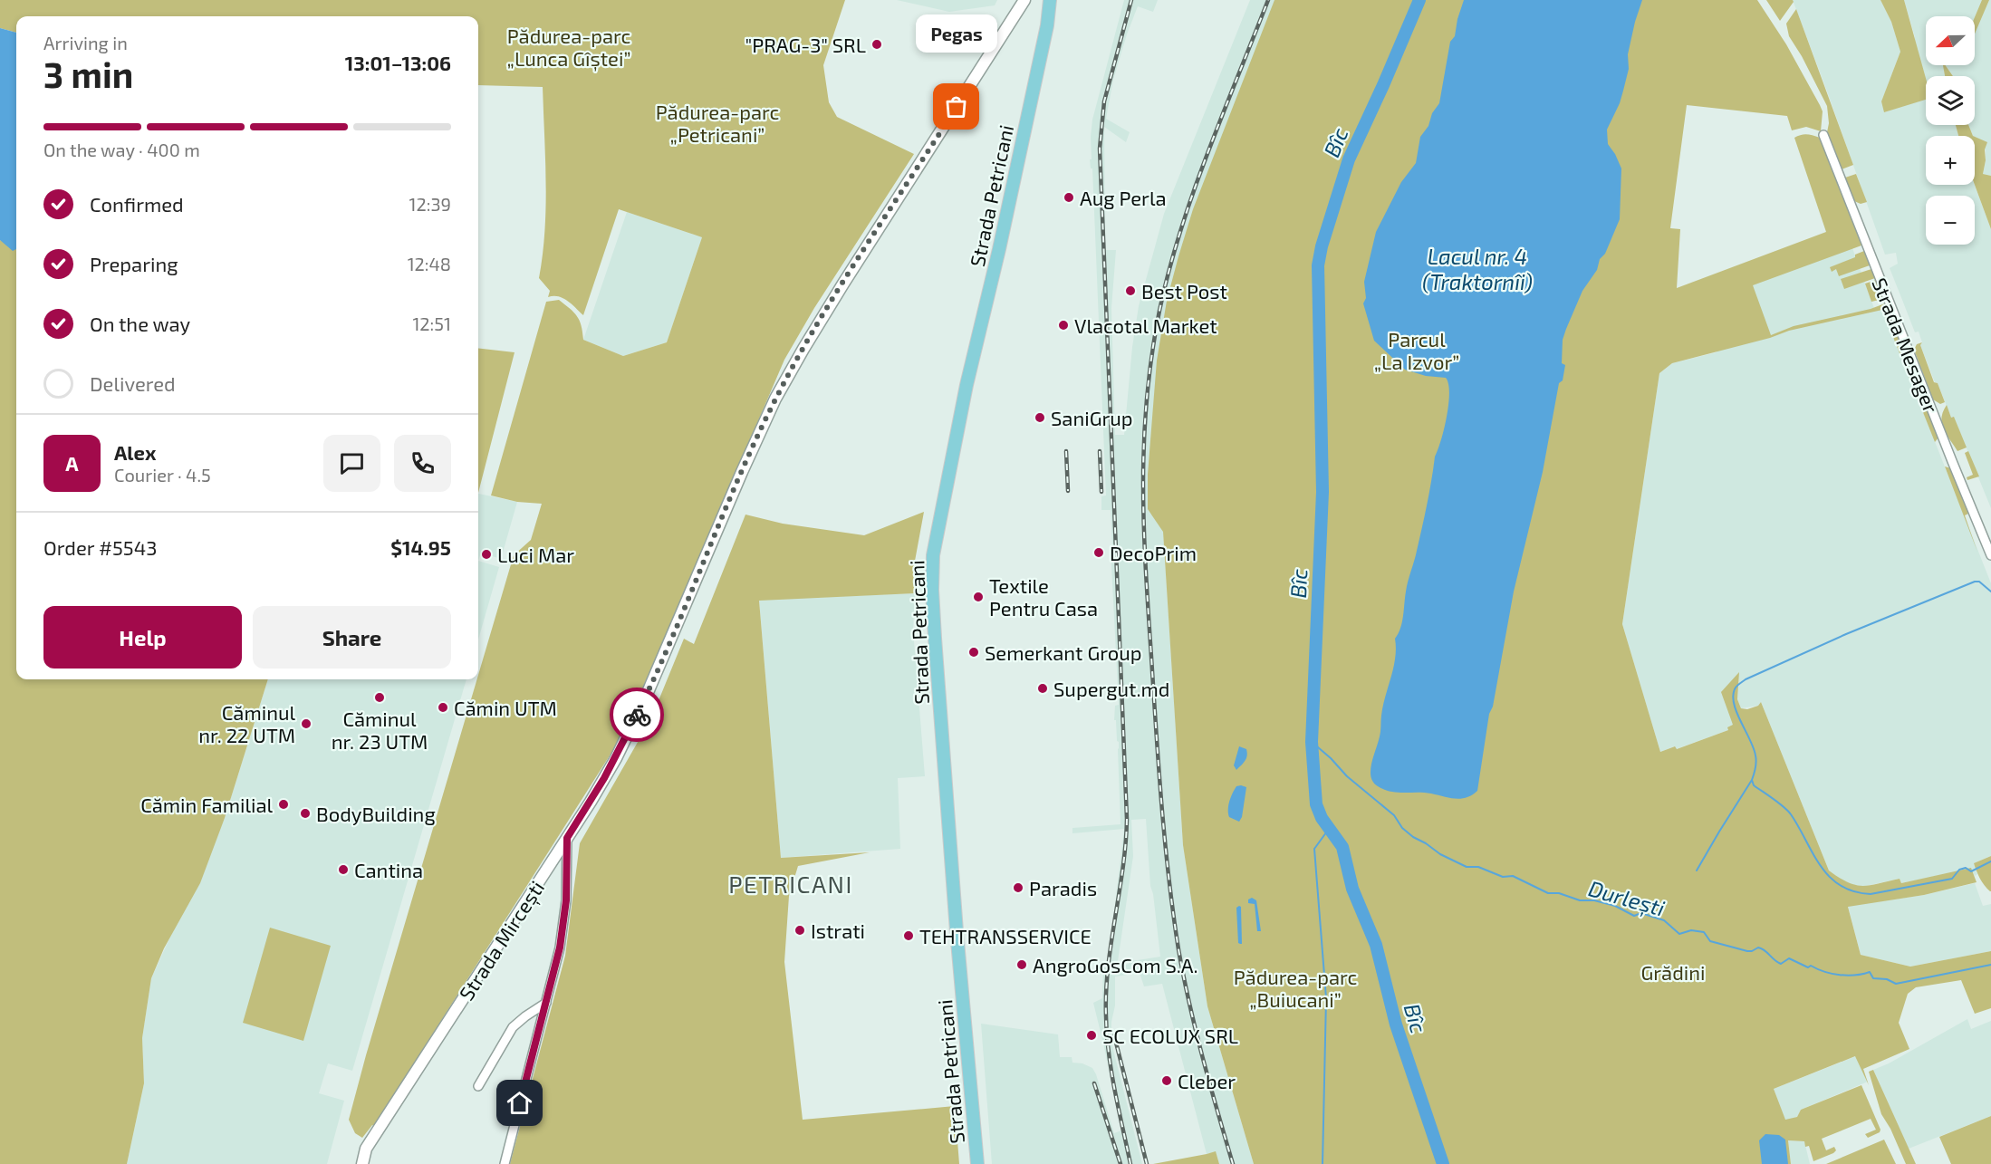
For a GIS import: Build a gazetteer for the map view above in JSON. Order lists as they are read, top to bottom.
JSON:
{
  "streets": {
    "main road": ["Strada Petricani", "Strada Mircești"],
    "street": ["Strada Mesager"]
  },
  "districts": ["PETRICANI"],
  "water": ["Bîc", "Lacul nr. 4 (Traktornîi)", "Durlești"],
  "parks": [
    "Pădurea-parc „Lunca Gîștei”",
    "Pădurea-parc „Petricani”",
    "Parcul „La Izvor”",
    "Grădini",
    "Pădurea-parc „Buiucani”"
  ],
  "places": [
    "\"PRAG-3\" SRL",
    "Pegas",
    "Aug Perla",
    "Best Post",
    "Vlacotal Market",
    "SaniGrup",
    "DecoPrim",
    "Luci Mar",
    "Textile Pentru Casa",
    "Semerkant Group",
    "Supergut.md",
    "Căminul nr. 23 UTM",
    "Cămin UTM",
    "Căminul nr. 22 UTM",
    "Cămin Familial",
    "BodyBuilding",
    "Cantina",
    "Paradis",
    "Istrati",
    "TEHTRANSSERVICE",
    "AngroGosCom S.A.",
    "SC ECOLUX SRL",
    "Cleber"
  ],
  "north": "left",
  "page": {
    "bubble": "Pegas",
    "map_buttons": ["+", "−"],
    "heading": ["3 min", "Arriving in", "13:01–13:06"],
    "panel": [
      "Alex",
      "Courier · 4.5",
      "Order #5543",
      "$14.95"
    ],
    "bar": "On the way · 400 m",
    "list": [
      ["Confirmed", "12:39"],
      ["Preparing", "12:48"],
      ["On the way", "12:51"],
      "Delivered"
    ],
    "round": "A",
    "buttons": ["Help", "Share"]
  }
}
